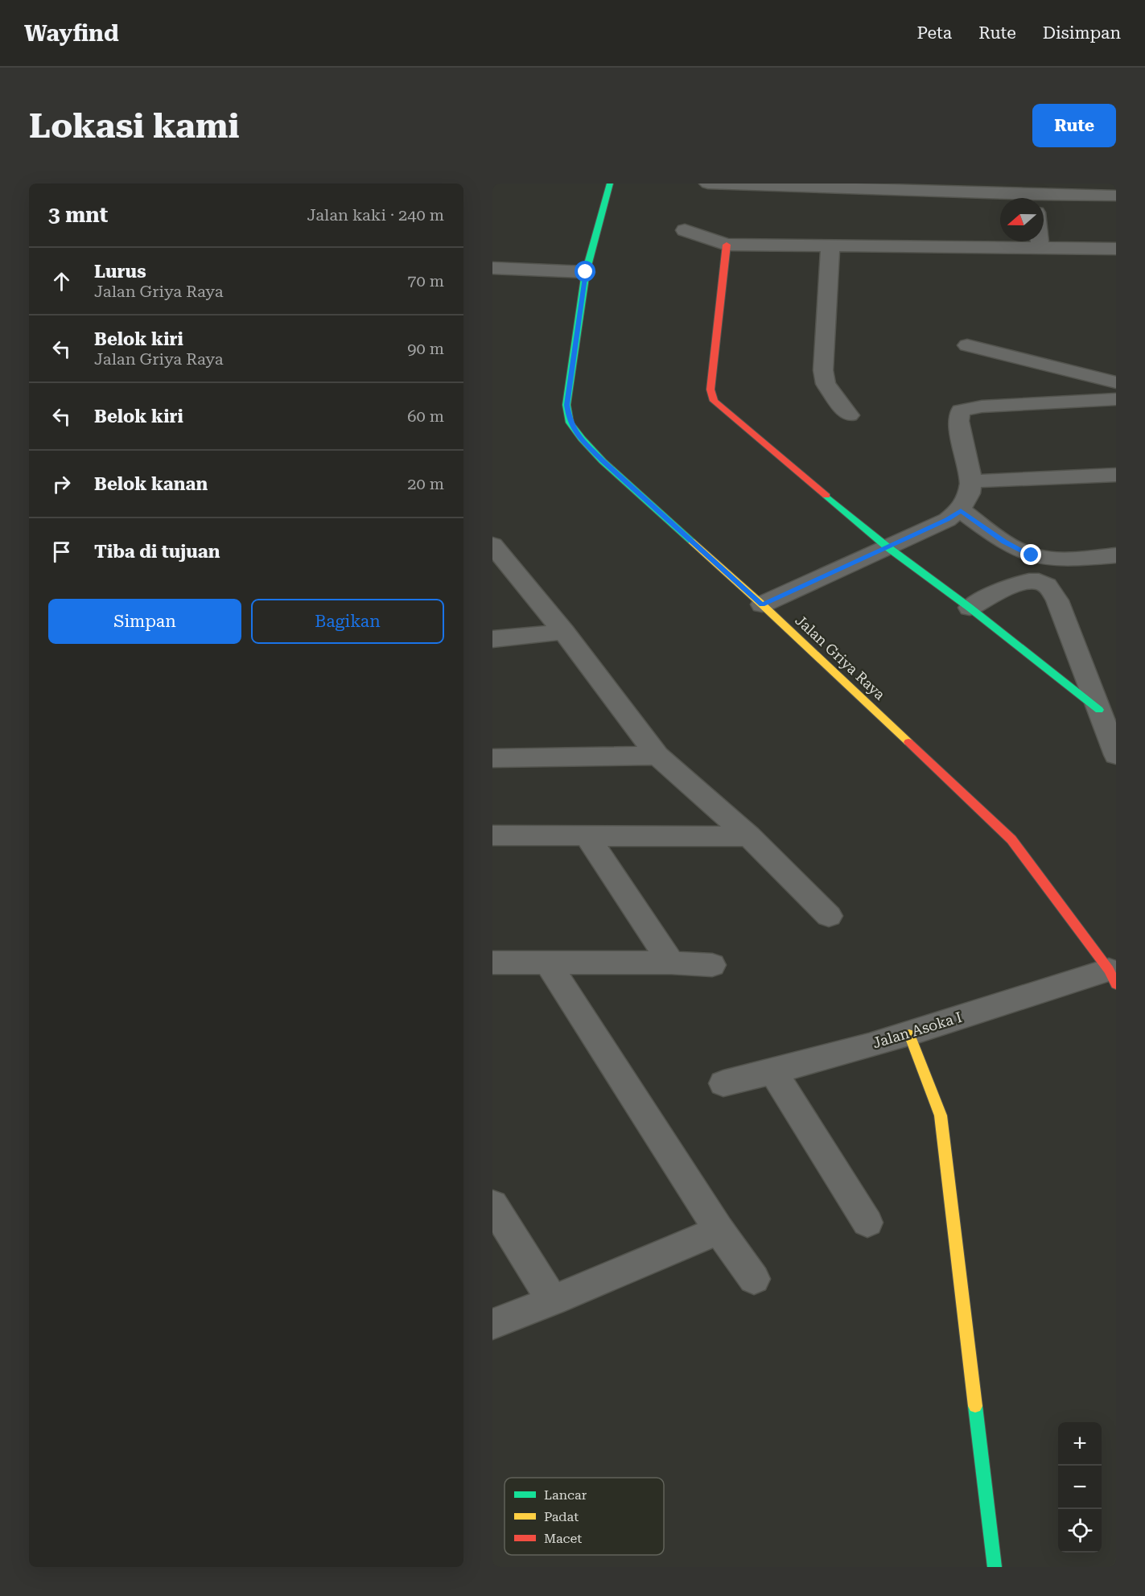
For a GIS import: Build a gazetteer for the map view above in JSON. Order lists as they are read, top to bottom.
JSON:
{
  "streets": {
    "street": ["Jalan Griya Raya", "Jalan Asoka I"]
  },
  "crossings": [
    ["Jalan Griya Raya", "Jalan Asoka I"]
  ],
  "legend": ["Lancar", "Padat", "Macet"],
  "north": "left",
  "page": {
    "header": "Wayfind",
    "nav": ["Peta", "Rute", "Disimpan"],
    "buttons": [
      "Rute",
      ["Simpan", "Bagikan"]
    ],
    "title": "Lokasi kami",
    "heading": ["3 mnt", "Jalan kaki · 240 m"],
    "list": [
      ["Lurus", "Jalan Griya Raya", "70 m"],
      ["Belok kiri", "Jalan Griya Raya", "90 m"],
      ["Belok kiri", "60 m"],
      ["Belok kanan", "20 m"],
      "Tiba di tujuan"
    ],
    "map_buttons": ["+", "−"]
  }
}
